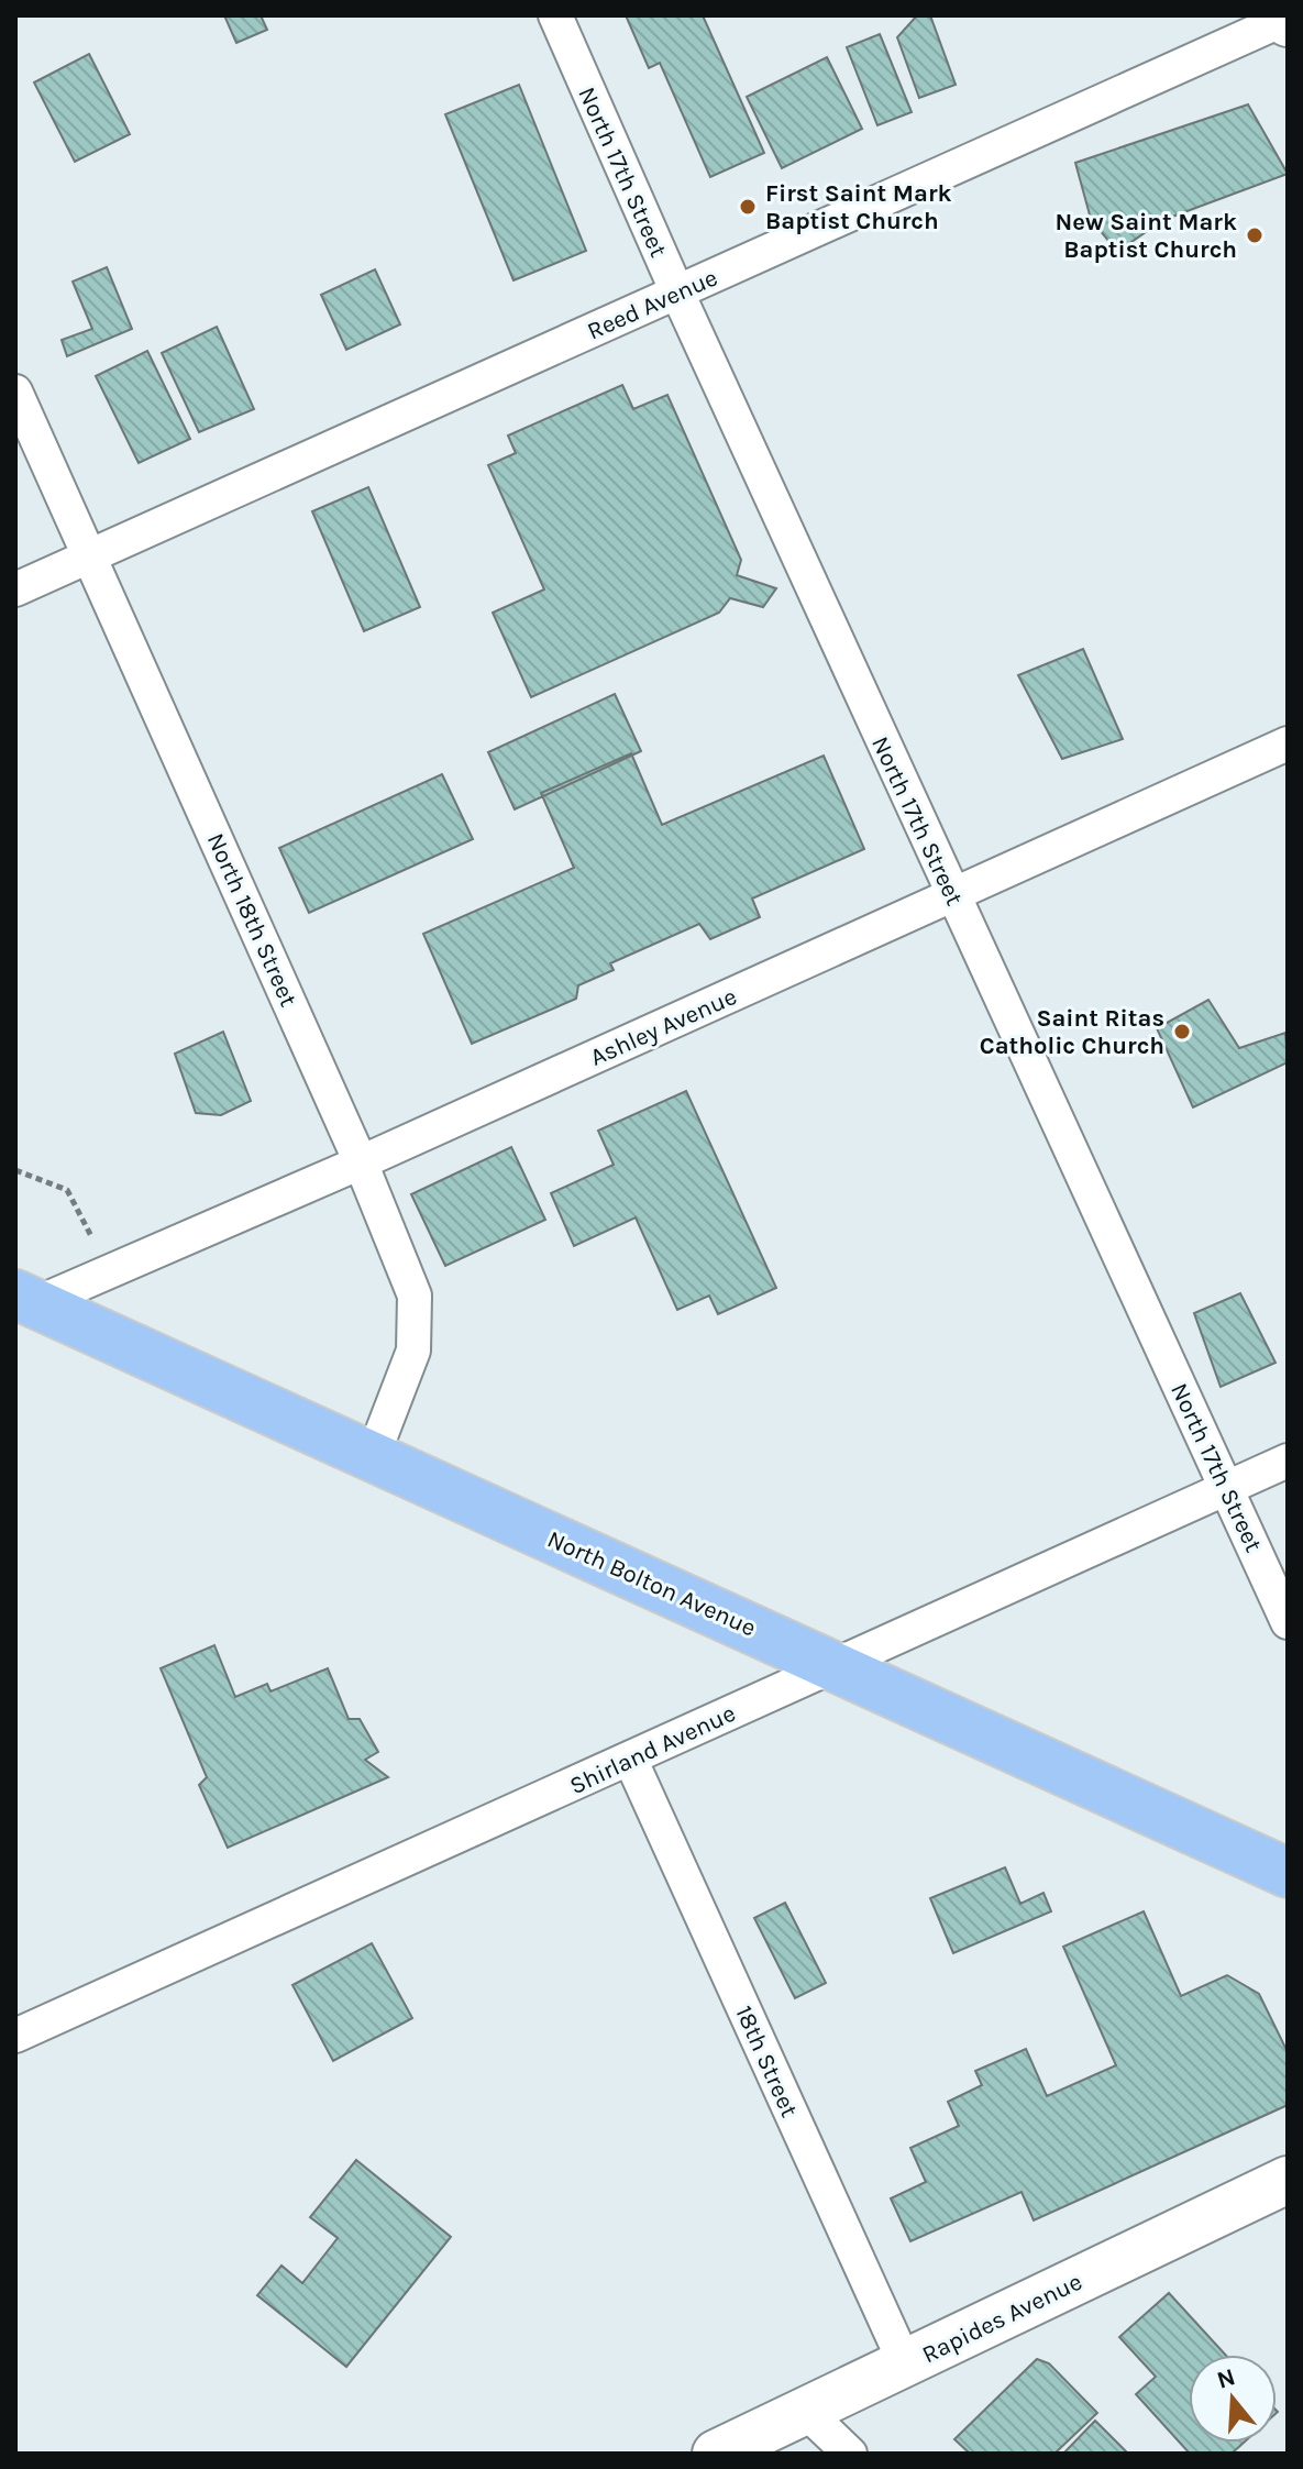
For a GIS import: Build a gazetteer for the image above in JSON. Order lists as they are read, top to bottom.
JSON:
{
  "streets": {
    "main road": ["North Bolton Avenue", "Rapides Avenue"],
    "street": [
      "North 17th Street",
      "Reed Avenue",
      "North 18th Street",
      "Ashley Avenue",
      "Shirland Avenue",
      "18th Street"
    ]
  },
  "crossings": [
    ["North 17th Street", "Reed Avenue"],
    ["North 17th Street", "Ashley Avenue"],
    ["North 17th Street", "Shirland Avenue"],
    ["Reed Avenue", "North 18th Street"],
    ["North 18th Street", "Ashley Avenue"],
    ["North 18th Street", "North Bolton Avenue"],
    ["Ashley Avenue", "North Bolton Avenue"],
    ["North Bolton Avenue", "Shirland Avenue"],
    ["Shirland Avenue", "18th Street"],
    ["18th Street", "Rapides Avenue"]
  ],
  "places": ["First Saint Mark Baptist Church", "New Saint Mark Baptist Church", "Saint Ritas Catholic Church"],
  "north": "top"
}
